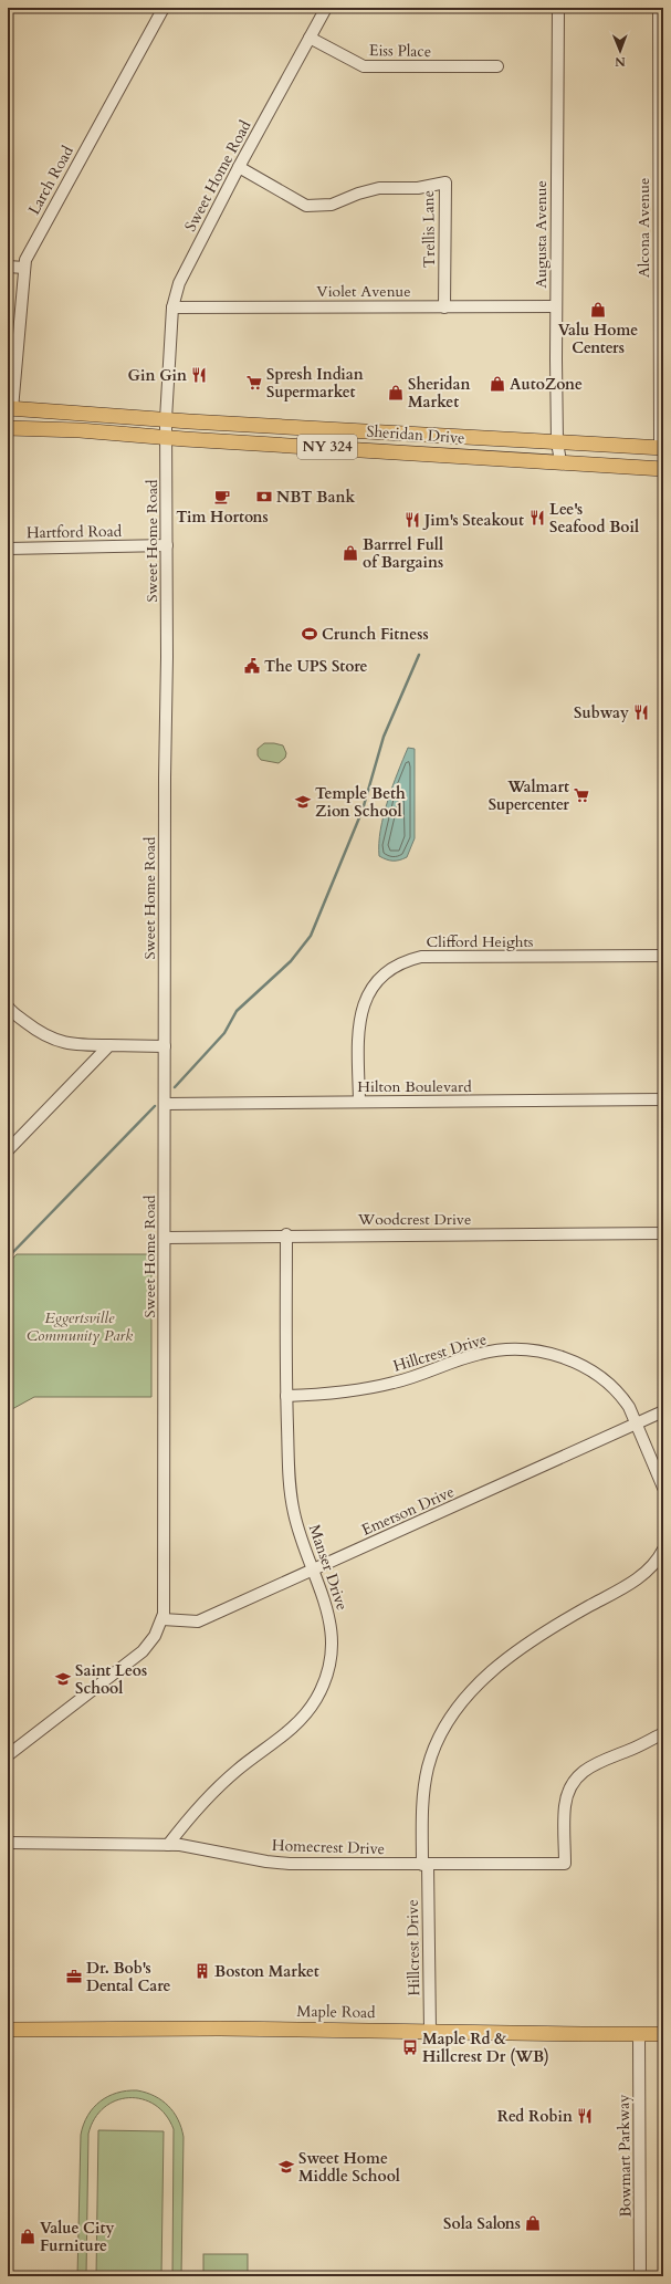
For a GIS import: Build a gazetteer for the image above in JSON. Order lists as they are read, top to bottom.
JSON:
{
  "streets": {
    "main road": ["Sheridan Drive", "NY 324", "Maple Road"],
    "street": [
      "Eiss Place",
      "Sweet Home Road",
      "Larch Road",
      "Alcona Avenue",
      "Trellis Lane",
      "Augusta Avenue",
      "Violet Avenue",
      "Hartford Road",
      "Clifford Heights",
      "Hilton Boulevard",
      "Woodcrest Drive",
      "Hillcrest Drive",
      "Emerson Drive",
      "Manser Drive",
      "Homecrest Drive",
      "Bowmart Parkway"
    ]
  },
  "crossings": [
    ["Eiss Place", "Sweet Home Road"],
    ["Sweet Home Road", "Trellis Lane"],
    ["Sweet Home Road", "Violet Avenue"],
    ["Sweet Home Road", "Sheridan Drive"],
    ["Sweet Home Road", "Hartford Road"],
    ["Sweet Home Road", "Hilton Boulevard"],
    ["Sweet Home Road", "Woodcrest Drive"],
    ["Sweet Home Road", "Emerson Drive"],
    ["Larch Road", "Sheridan Drive"],
    ["Alcona Avenue", "Sheridan Drive"],
    ["Trellis Lane", "Violet Avenue"],
    ["Augusta Avenue", "Violet Avenue"],
    ["Augusta Avenue", "Sheridan Drive"],
    ["Clifford Heights", "Hilton Boulevard"],
    ["Woodcrest Drive", "Manser Drive"],
    ["Hillcrest Drive", "Emerson Drive"],
    ["Hillcrest Drive", "Manser Drive"],
    ["Hillcrest Drive", "Homecrest Drive"],
    ["Hillcrest Drive", "Maple Road"],
    ["Emerson Drive", "Manser Drive"],
    ["Manser Drive", "Homecrest Drive"],
    ["Maple Road", "Bowmart Parkway"]
  ],
  "parks": ["Eggertsville Community Park"],
  "places": {
    "shop": [
      "Valu Home Centers",
      "AutoZone",
      "Sheridan Market",
      "Barrrel Full of Bargains",
      "Sola Salons",
      "Value City Furniture"
    ],
    "restaurant": [
      "Gin Gin",
      "Lee's Seafood Boil",
      "Jim's Steakout",
      "Subway",
      "Red Robin"
    ],
    "supermarket": ["Spresh Indian Supermarket", "Walmart Supercenter"],
    "cafe": ["Tim Hortons"],
    "bank": ["NBT Bank"],
    "sports": ["Crunch Fitness"],
    "public building": ["The UPS Store"],
    "school or university": ["Temple Beth Zion School", "Saint Leos School", "Sweet Home Middle School"],
    "building": ["Boston Market"],
    "office": ["Dr. Bob's Dental Care"],
    "bus stop": ["Maple Rd & Hillcrest Dr (WB)"]
  },
  "north": "bottom"
}
